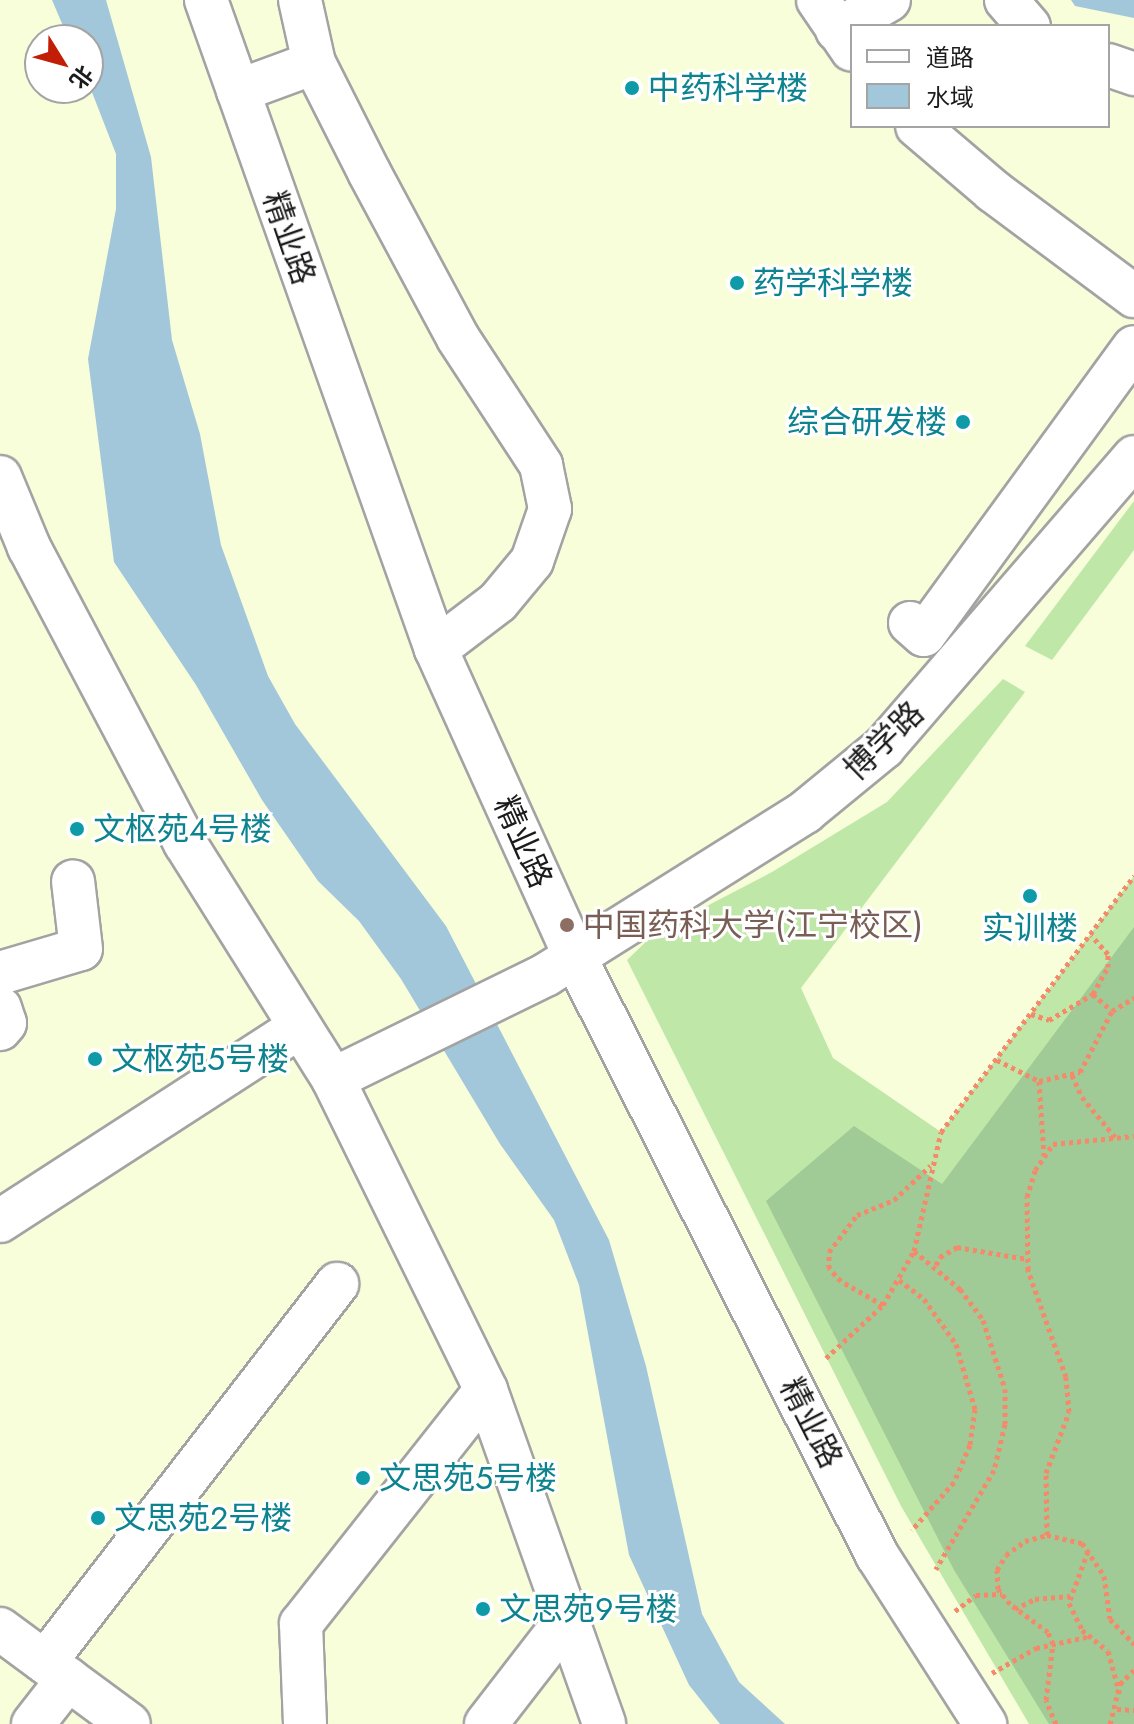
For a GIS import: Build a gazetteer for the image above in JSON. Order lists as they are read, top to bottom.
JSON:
{
  "streets": {
    "street": ["精业路", "博学路"]
  },
  "crossings": [
    ["精业路", "博学路"]
  ],
  "places": [
    "中药科学楼",
    "药学科学楼",
    "综合研发楼",
    "文枢苑4号楼",
    "实训楼",
    "中国药科大学(江宁校区)",
    "文枢苑5号楼",
    "文思苑5号楼",
    "文思苑2号楼",
    "文思苑9号楼"
  ],
  "legend": ["道路", "水域"],
  "north": "bottom right"
}
